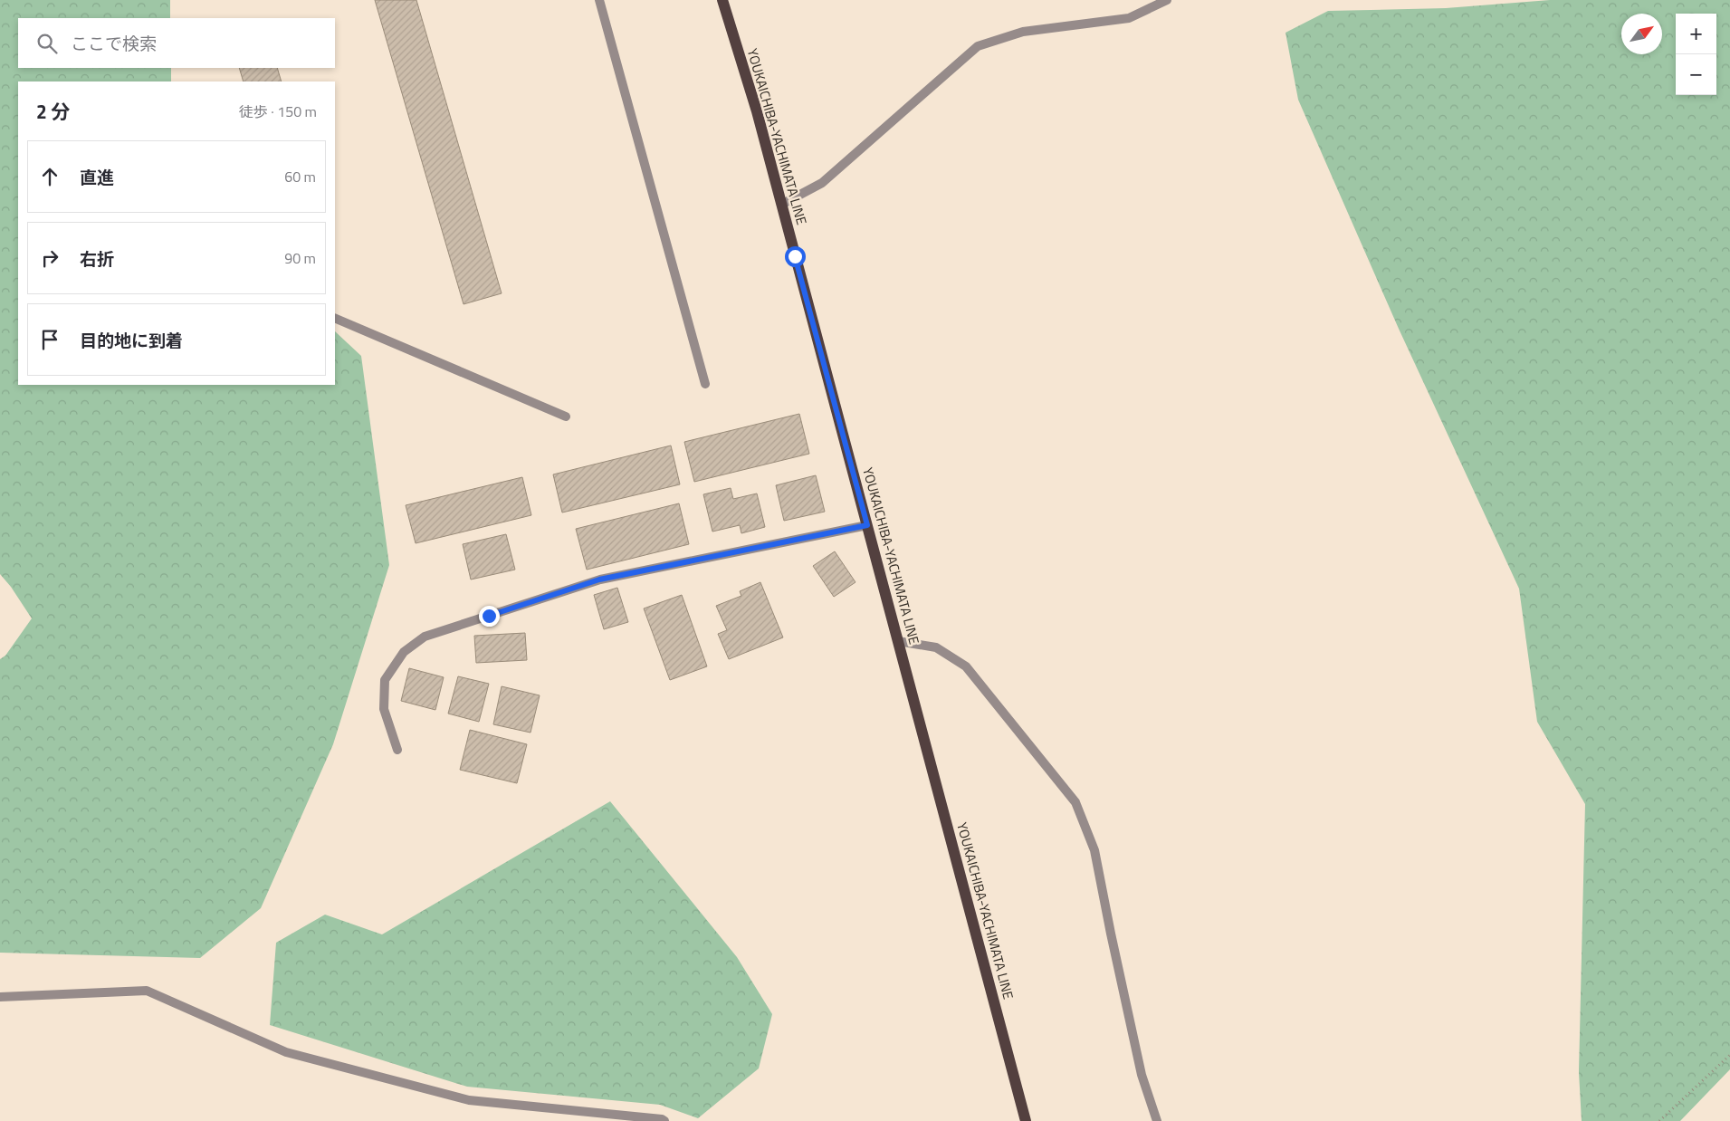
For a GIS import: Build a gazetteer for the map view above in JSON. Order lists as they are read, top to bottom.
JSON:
{
  "streets": {
    "main road": ["YOUKAICHIBA-YACHIMATA LINE"]
  },
  "north": "top right",
  "page": {
    "map_buttons": ["+", "−"],
    "search": "ここで検索",
    "heading": ["2 分", "徒歩 · 150 m"],
    "list": [
      ["直進", "60 m"],
      ["右折", "90 m"],
      "目的地に到着"
    ]
  }
}
